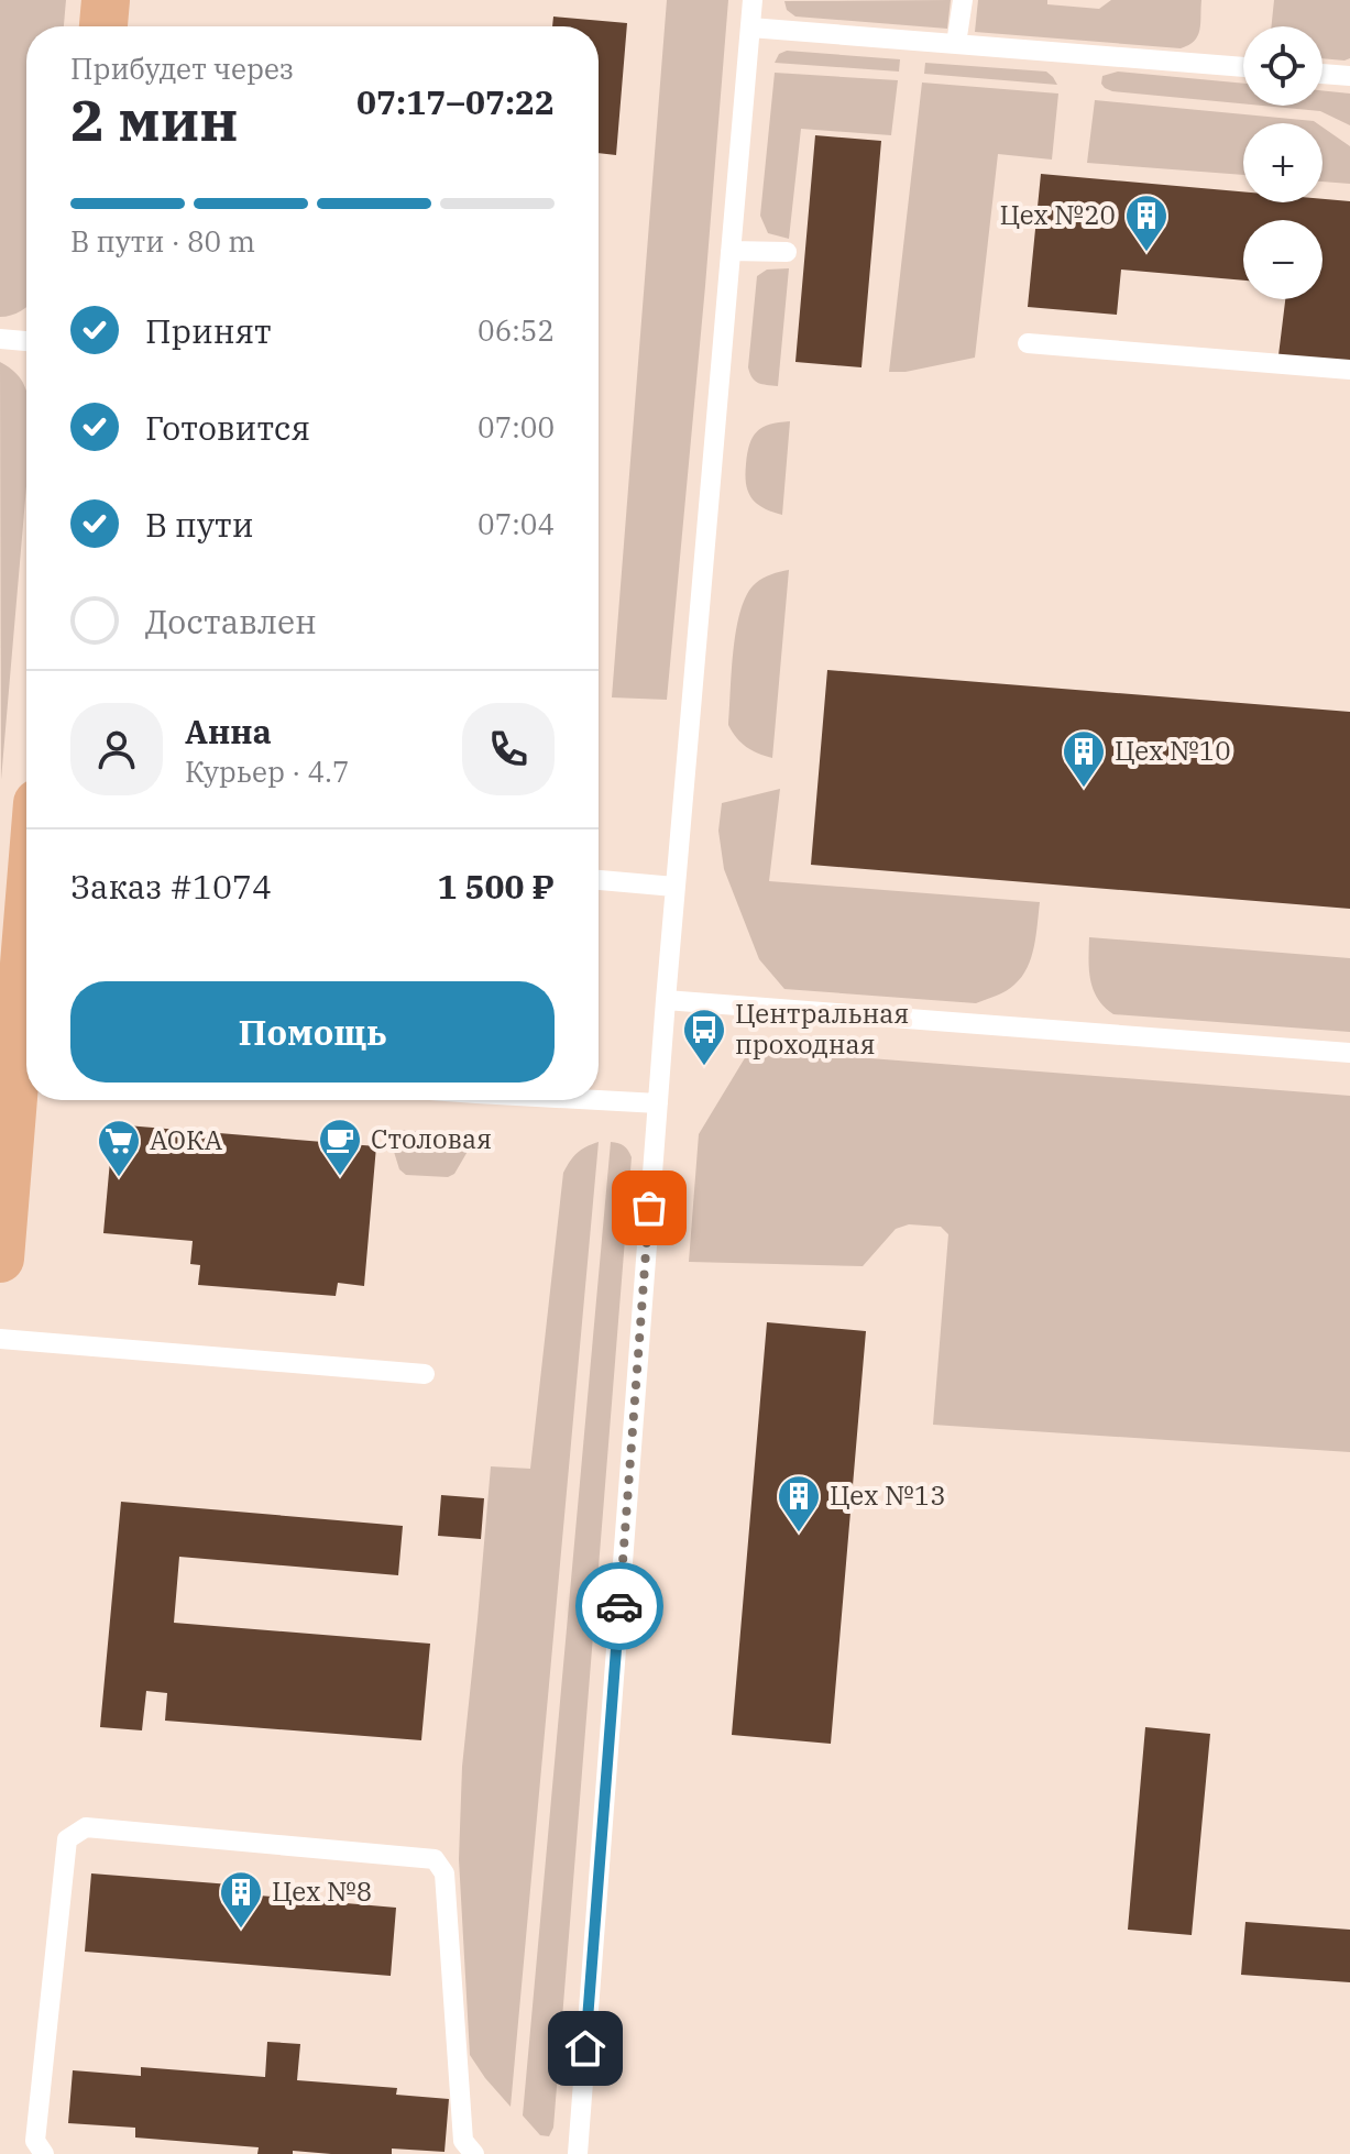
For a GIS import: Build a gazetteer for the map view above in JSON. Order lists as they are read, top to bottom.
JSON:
{
  "places": {
    "building": [
      "Цех №20",
      "Цех №10",
      "Цех №13",
      "Цех №8"
    ],
    "bus stop": ["Центральная проходная"],
    "cafe": ["Столовая"],
    "supermarket": ["АОКА"]
  },
  "page": {
    "map_buttons": ["+", "−"],
    "heading": ["2 мин", "Прибудет через", "07:17–07:22"],
    "panel": [
      "Анна",
      "Курьер · 4.7",
      "Заказ #1074",
      "1 500 ₽"
    ],
    "bar": "В пути · 80 m",
    "list": [
      ["Принят", "06:52"],
      ["Готовится", "07:00"],
      ["В пути", "07:04"],
      "Доставлен"
    ],
    "buttons": "Помощь"
  }
}
